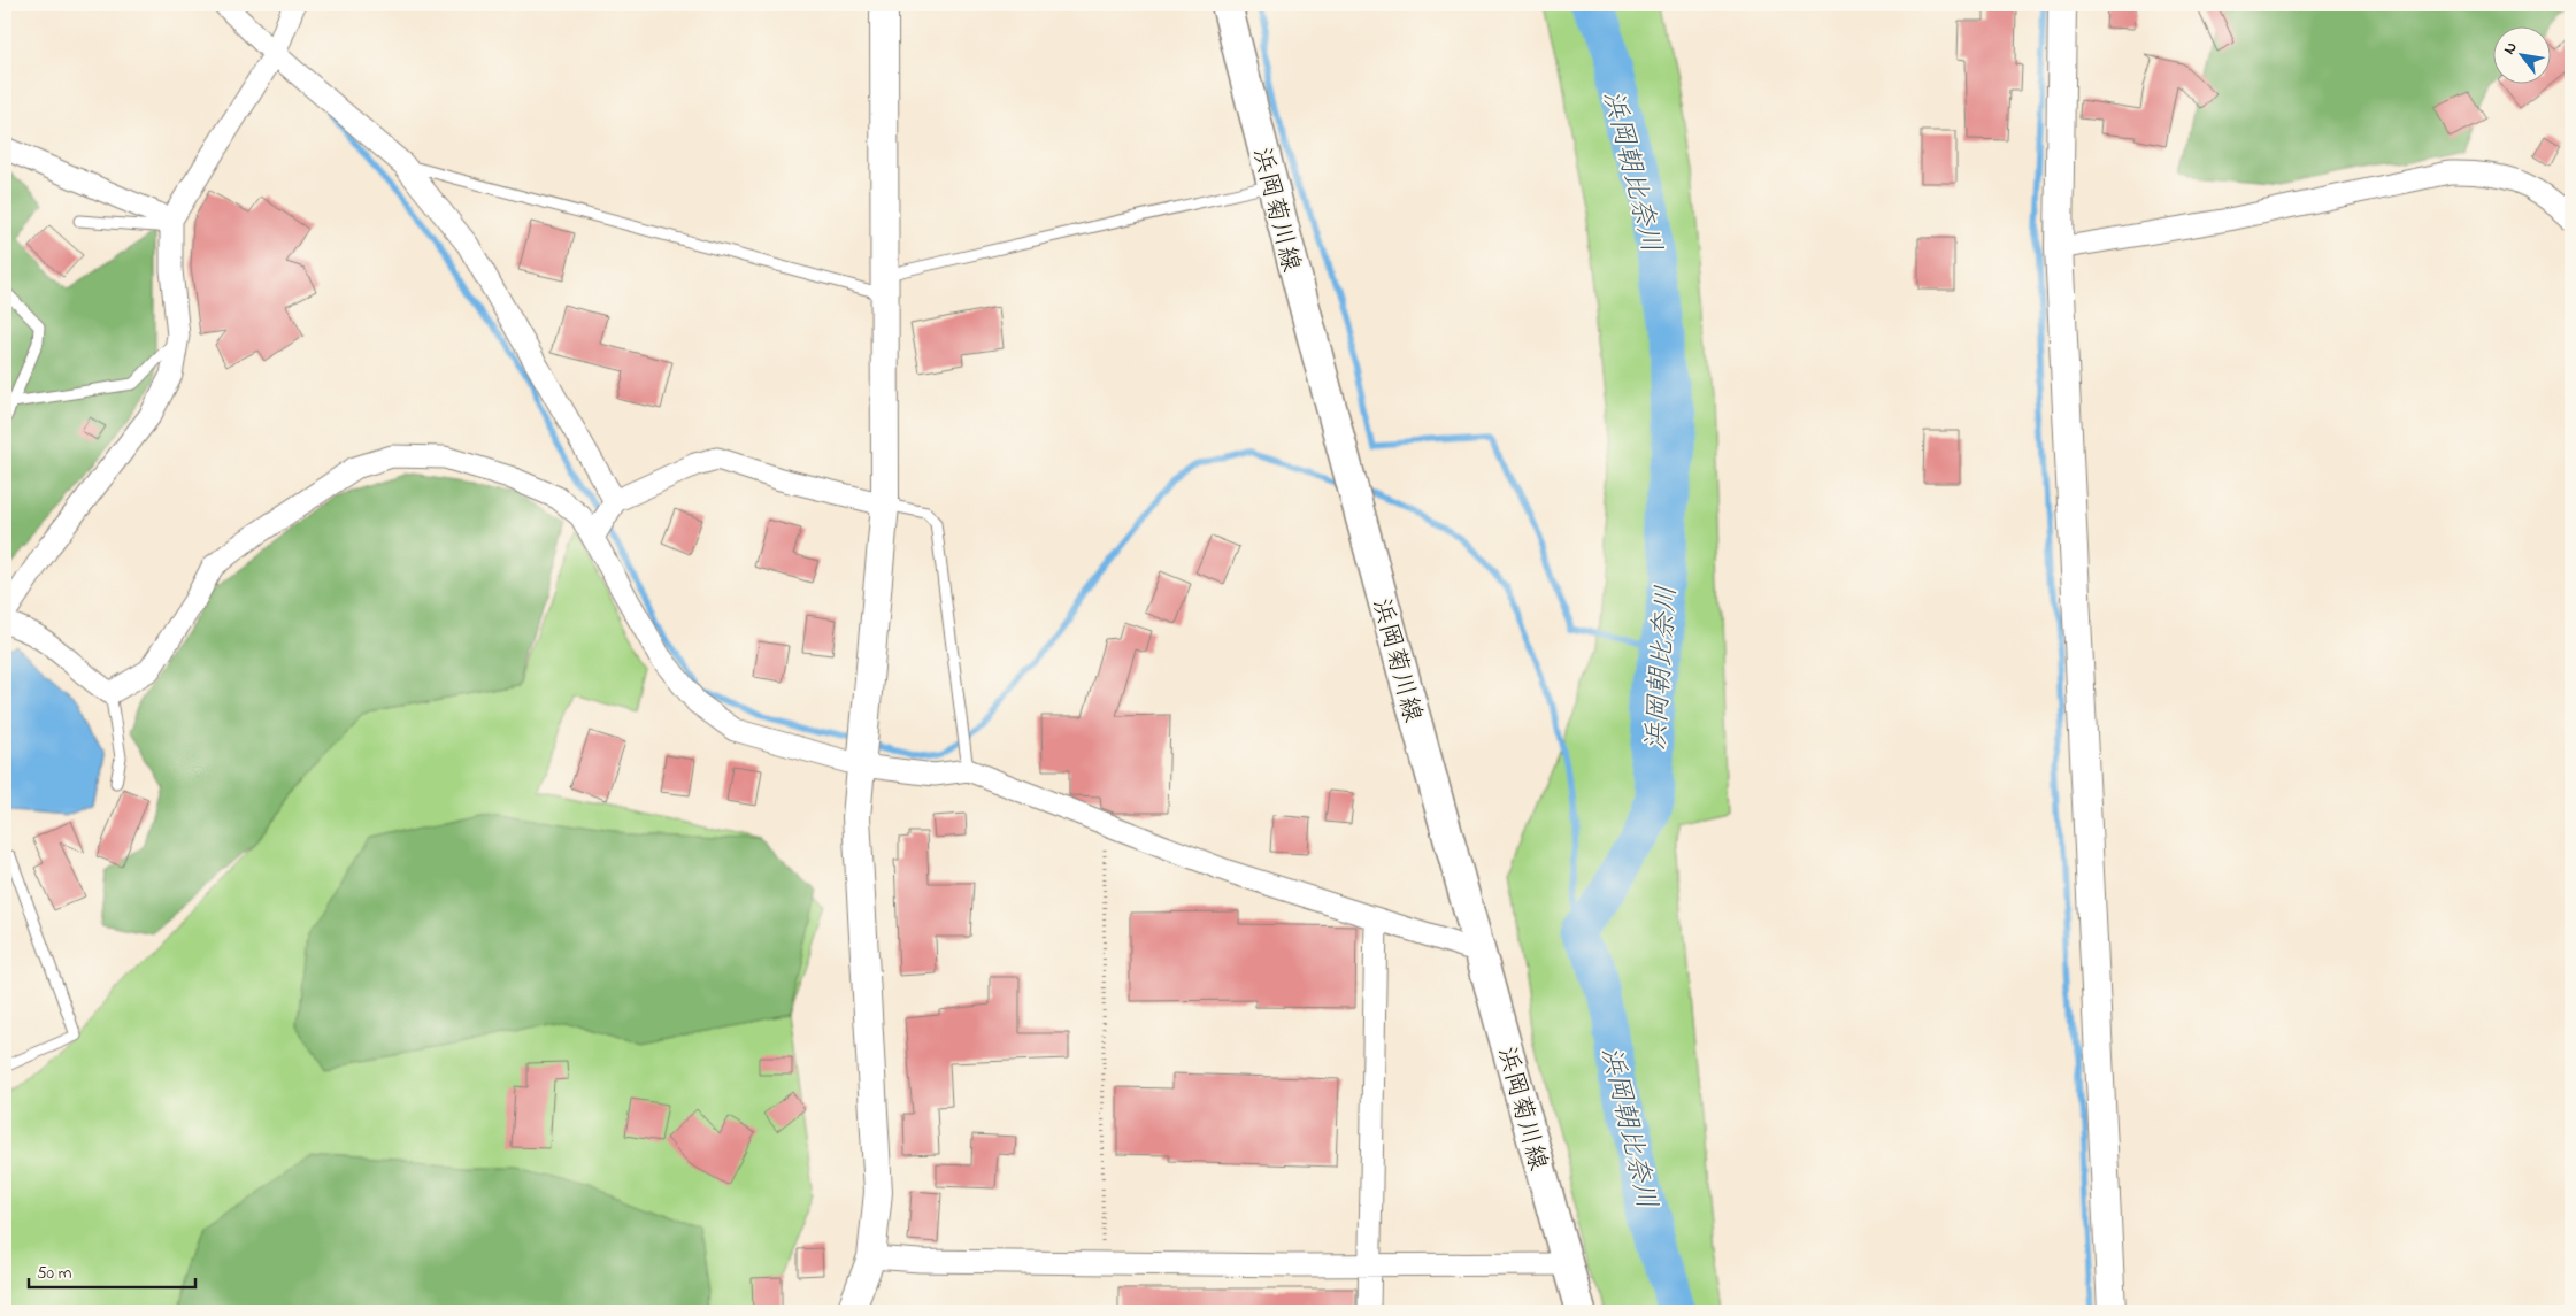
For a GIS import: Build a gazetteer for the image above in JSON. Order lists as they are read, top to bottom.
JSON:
{
  "streets": {
    "main road": ["浜岡菊川線"]
  },
  "water": ["浜岡朝比奈川"],
  "scale_bar": "50 m",
  "north": "top left"
}
